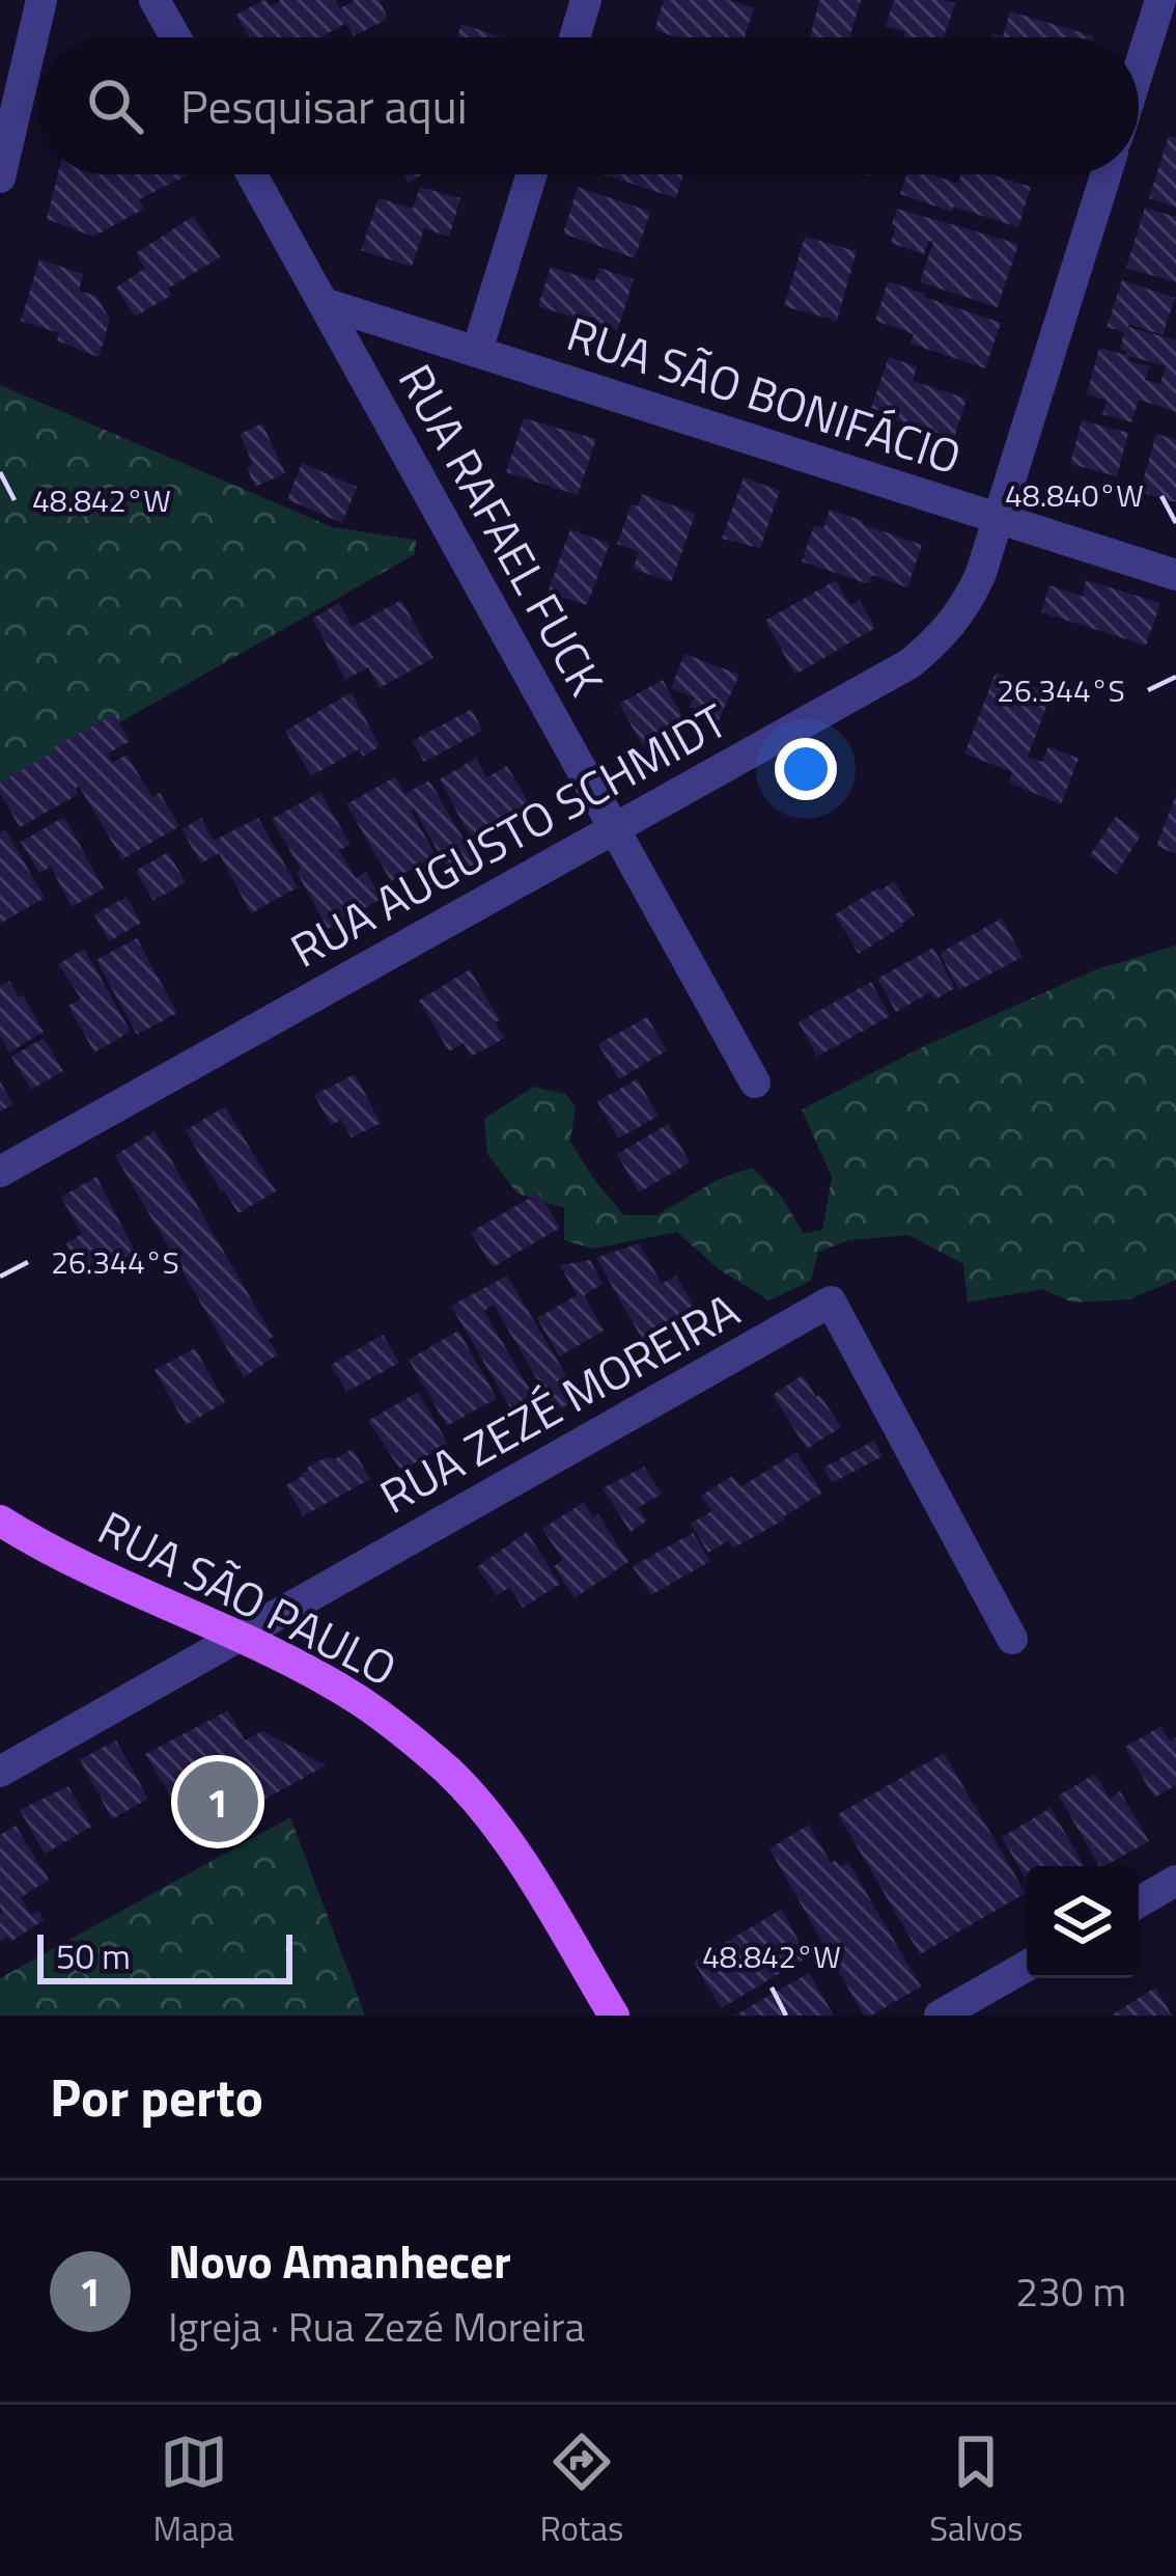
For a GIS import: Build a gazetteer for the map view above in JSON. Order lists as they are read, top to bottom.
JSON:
{
  "streets": {
    "main road": ["RUA SÃO PAULO"],
    "street": [
      "RUA SÃO BONIFÁCIO",
      "RUA RAFAEL FUCK",
      "RUA AUGUSTO SCHMIDT",
      "RUA ZEZÉ MOREIRA"
    ]
  },
  "crossings": [
    ["RUA SÃO BONIFÁCIO", "RUA RAFAEL FUCK"],
    ["RUA SÃO BONIFÁCIO", "RUA AUGUSTO SCHMIDT"],
    ["RUA RAFAEL FUCK", "RUA AUGUSTO SCHMIDT"],
    ["RUA ZEZÉ MOREIRA", "RUA SÃO PAULO"]
  ],
  "scale_bar": "50 m",
  "page": {
    "search": "Pesquisar aqui",
    "pins": "1",
    "scale": "50 m",
    "heading": "Por perto",
    "list": [
      {
        "mark": "1",
        "name": "Novo Amanhecer",
        "note": "Igreja · Rua Zezé Moreira",
        "value": "230 m"
      }
    ],
    "nav": ["Mapa", "Rotas", "Salvos"]
  },
  "coordinates": ["48.840°W", "48.842°W", "26.344°S"]
}
